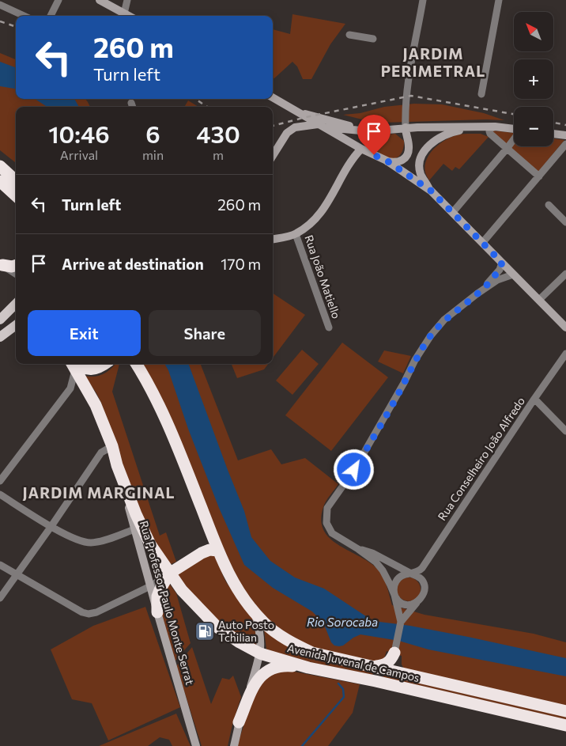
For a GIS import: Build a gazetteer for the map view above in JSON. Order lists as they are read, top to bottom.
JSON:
{
  "streets": {
    "highway": ["Avenida Juvenal de Campos"],
    "main road": ["Rua Professor Paulo Monte Serrat"],
    "street": ["Rua João Matiello", "Rua Conselheiro João Alfredo"]
  },
  "crossings": [
    ["Rua Professor Paulo Monte Serrat", "Avenida Juvenal de Campos"]
  ],
  "districts": ["JARDIM PERIMETRAL", "JARDIM MARGINAL"],
  "water": ["Rio Sorocaba"],
  "places": {
    "fuel station": ["Auto Posto Tchilian"]
  },
  "north": "top left",
  "page": {
    "map_buttons": ["+", "−"],
    "turn": ["260 m", "Turn left"],
    "eta": [
      "10:46",
      "Arrival",
      "6",
      "min",
      "430",
      "m"
    ],
    "list": [
      {
        "name": "Turn left",
        "value": "260 m"
      },
      {
        "name": "Arrive at destination",
        "value": "170 m"
      }
    ],
    "buttons": ["Exit", "Share"]
  }
}
